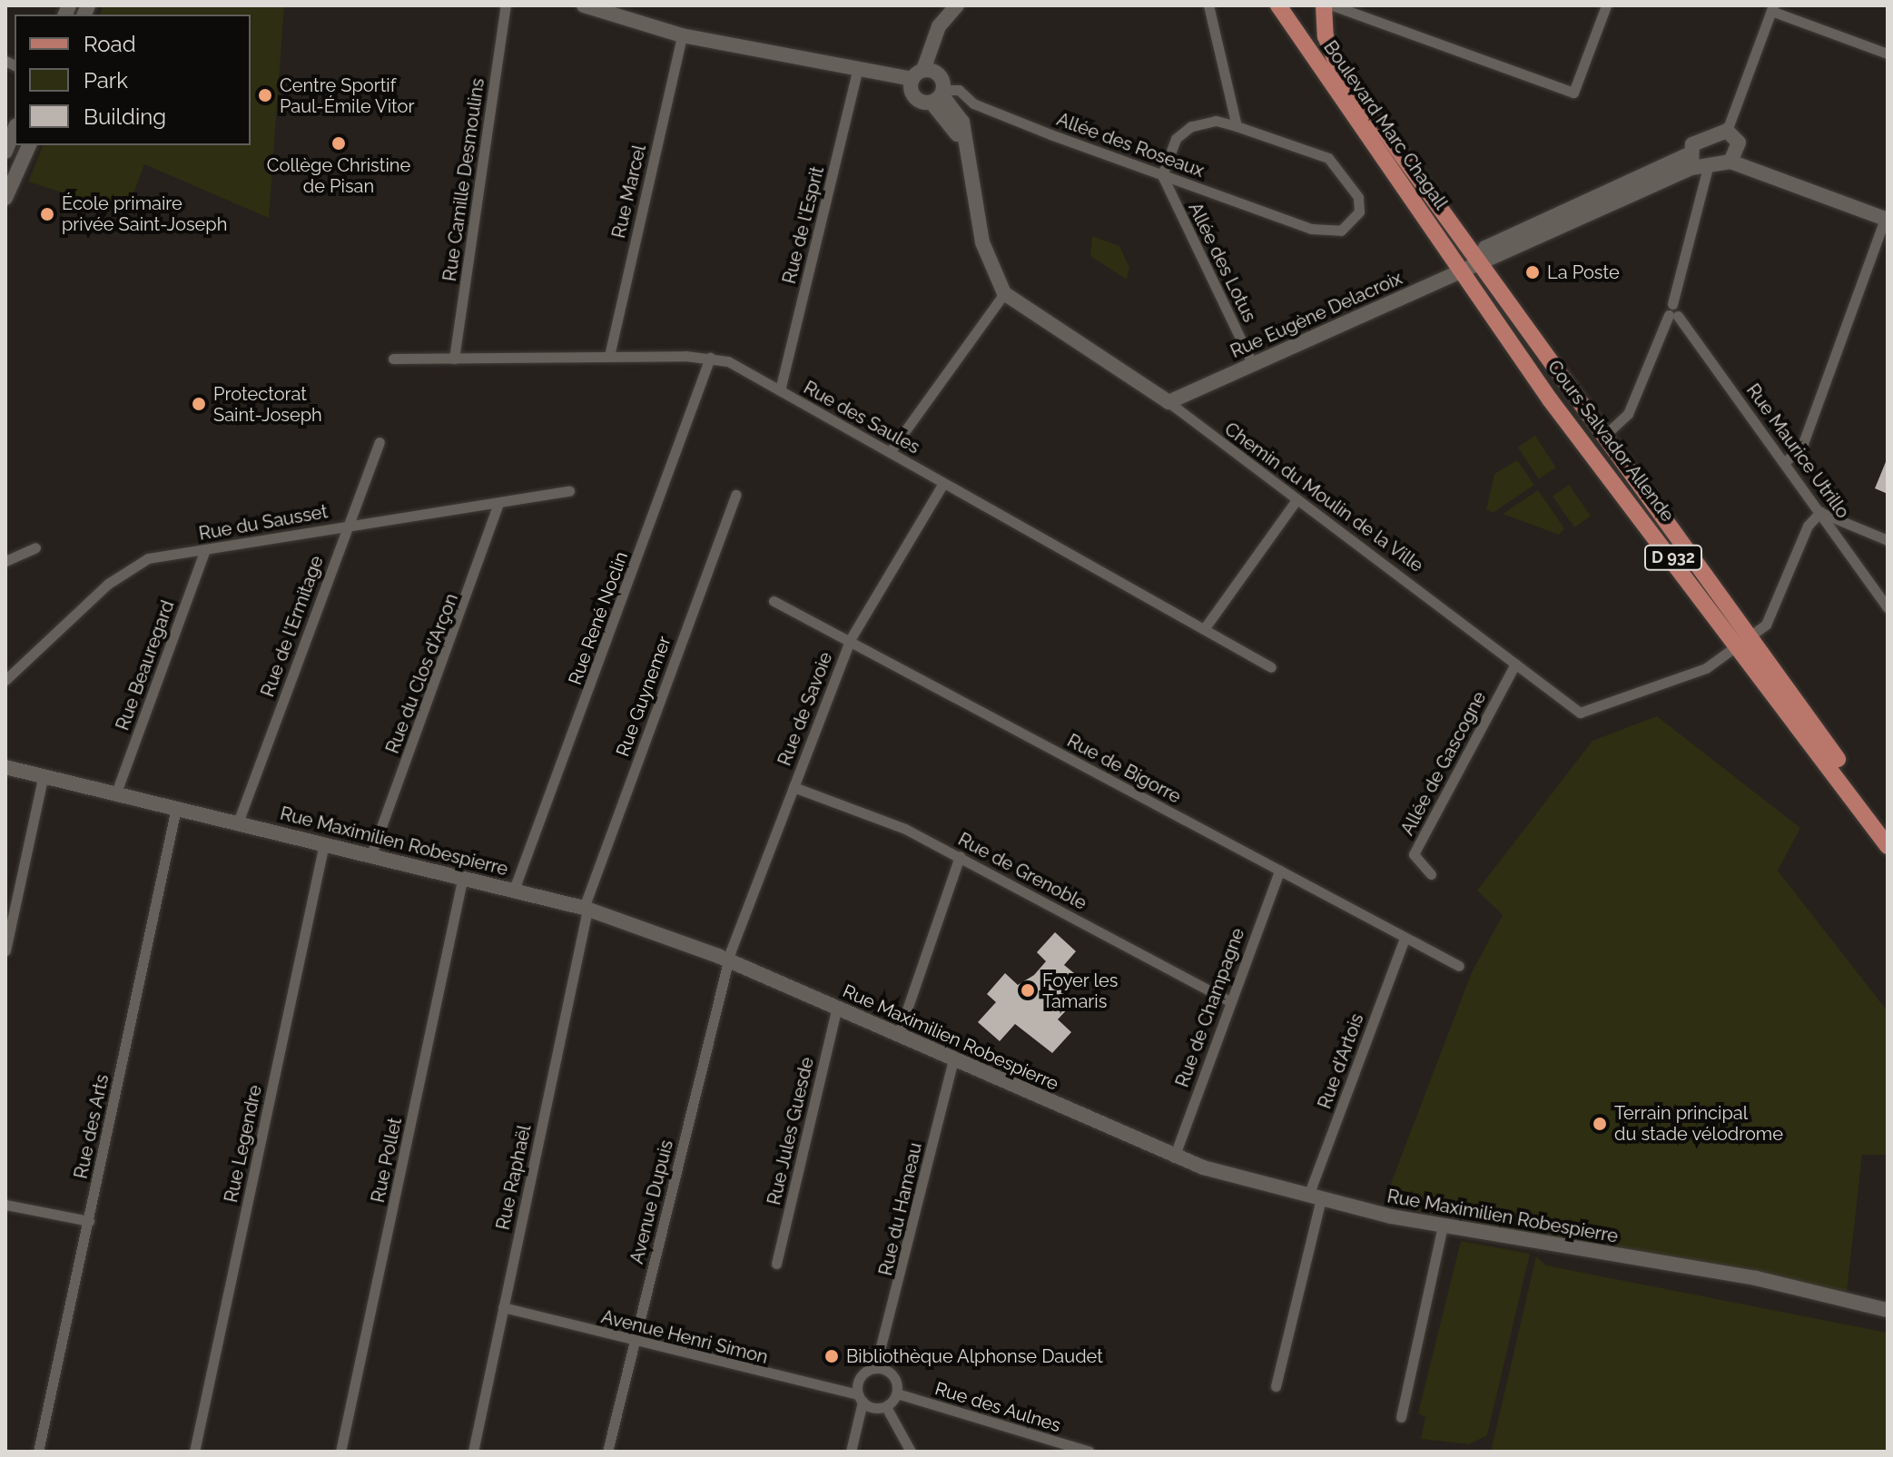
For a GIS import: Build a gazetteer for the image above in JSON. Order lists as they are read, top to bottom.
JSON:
{
  "streets": {
    "main road": ["Boulevard Marc Chagall", "Cours Salvador Allende", "D 932"],
    "street": [
      "Allée des Roseaux",
      "Rue Camille Desmoulins",
      "Rue Marcel",
      "Rue de l'Esprit",
      "Allée des Lotus",
      "Rue Eugène Delacroix",
      "Rue des Saules",
      "Rue Maurice Utrillo",
      "Chemin du Moulin de la Ville",
      "Rue du Sausset",
      "Rue René Noclin",
      "Rue de l'Ermitage",
      "Rue Beauregard",
      "Rue du Clos d'Arçon",
      "Rue Guynemer",
      "Rue de Savoie",
      "Allée de Gascogne",
      "Rue de Bigorre",
      "Rue Maximilien Robespierre",
      "Rue de Grenoble",
      "Rue de Champagne",
      "Rue d'Artois",
      "Rue des Arts",
      "Rue Jules Guesde",
      "Rue Legendre",
      "Rue Pollet",
      "Rue Raphaël",
      "Avenue Dupuis",
      "Rue du Hameau",
      "Avenue Henri Simon",
      "Rue des Aulnes"
    ]
  },
  "crossings": [
    ["Boulevard Marc Chagall", "Rue Eugène Delacroix"],
    ["Boulevard Marc Chagall", "Cours Salvador Allende"],
    ["Allée des Roseaux", "Allée des Lotus"],
    ["Rue Camille Desmoulins", "Rue des Saules"],
    ["Rue Marcel", "Rue des Saules"],
    ["Rue de l'Esprit", "Rue des Saules"],
    ["Allée des Lotus", "Rue Eugène Delacroix"],
    ["Rue Eugène Delacroix", "Cours Salvador Allende"],
    ["Rue Eugène Delacroix", "Chemin du Moulin de la Ville"],
    ["Rue Eugène Delacroix", "D 932"],
    ["Rue des Saules", "Rue René Noclin"],
    ["Rue des Saules", "Rue de Savoie"],
    ["Cours Salvador Allende", "Chemin du Moulin de la Ville"],
    ["Cours Salvador Allende", "D 932"],
    ["Rue Maurice Utrillo", "Chemin du Moulin de la Ville"],
    ["Chemin du Moulin de la Ville", "Allée de Gascogne"],
    ["Rue du Sausset", "Rue de l'Ermitage"],
    ["Rue du Sausset", "Rue Beauregard"],
    ["Rue du Sausset", "Rue du Clos d'Arçon"],
    ["Rue René Noclin", "Rue Maximilien Robespierre"],
    ["Rue de l'Ermitage", "Rue Maximilien Robespierre"],
    ["Rue Beauregard", "Rue Maximilien Robespierre"],
    ["Rue du Clos d'Arçon", "Rue Maximilien Robespierre"],
    ["Rue Guynemer", "Rue Maximilien Robespierre"],
    ["Rue Guynemer", "Rue Raphaël"],
    ["Rue de Savoie", "Rue de Bigorre"],
    ["Rue de Savoie", "Rue Maximilien Robespierre"],
    ["Rue de Savoie", "Rue de Grenoble"],
    ["Rue de Savoie", "Avenue Dupuis"],
    ["Rue de Bigorre", "Rue de Champagne"],
    ["Rue de Bigorre", "Rue d'Artois"],
    ["Rue Maximilien Robespierre", "Rue de Champagne"],
    ["Rue Maximilien Robespierre", "Rue d'Artois"],
    ["Rue Maximilien Robespierre", "Rue des Arts"],
    ["Rue Maximilien Robespierre", "Rue Jules Guesde"],
    ["Rue Maximilien Robespierre", "Rue Legendre"],
    ["Rue Maximilien Robespierre", "Rue Pollet"],
    ["Rue Maximilien Robespierre", "Rue Raphaël"],
    ["Rue Maximilien Robespierre", "Avenue Dupuis"],
    ["Rue Maximilien Robespierre", "Rue du Hameau"],
    ["Rue de Grenoble", "Rue de Champagne"],
    ["Rue Raphaël", "Avenue Henri Simon"],
    ["Avenue Dupuis", "Avenue Henri Simon"],
    ["Rue du Hameau", "Avenue Henri Simon"],
    ["Rue du Hameau", "Rue des Aulnes"],
    ["Avenue Henri Simon", "Rue des Aulnes"]
  ],
  "places": [
    "Centre Sportif Paul-Émile Vitor",
    "Collège Christine de Pisan",
    "École primaire privée Saint-Joseph",
    "La Poste",
    "Protectorat Saint-Joseph",
    "Foyer les Tamaris",
    "Terrain principal du stade vélodrome",
    "Bibliothèque Alphonse Daudet"
  ],
  "legend": ["Road", "Park", "Building"]
}
